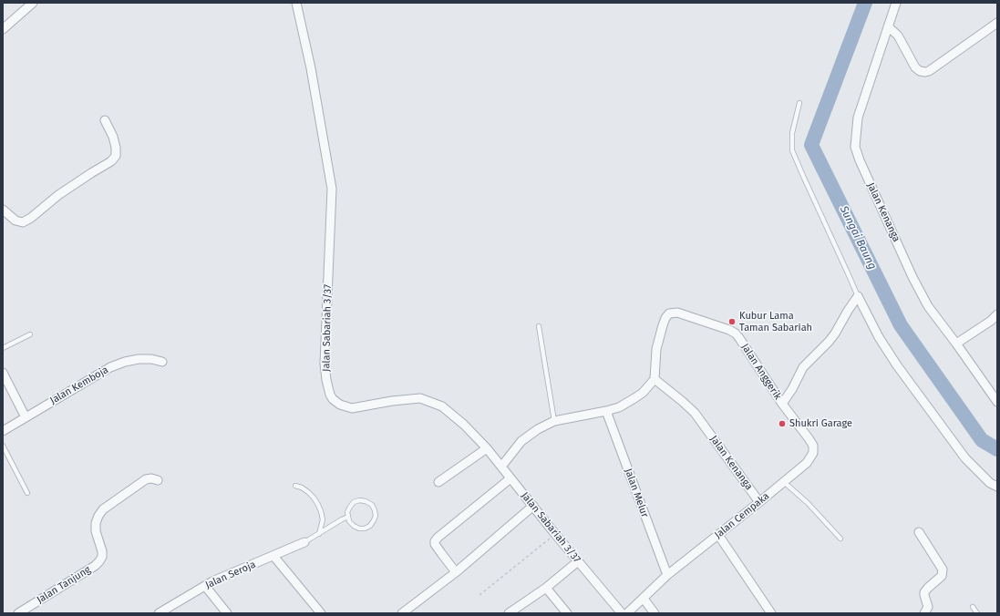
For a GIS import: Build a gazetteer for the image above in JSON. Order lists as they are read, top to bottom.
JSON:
{
  "streets": {
    "street": [
      "Jalan Kenanga",
      "Jalan Sabariah 3/37",
      "Jalan Anggerik",
      "Jalan Kemboja",
      "Jalan Melur",
      "Jalan Cempaka",
      "Jalan Seroja",
      "Jalan Tanjung"
    ]
  },
  "crossings": [
    ["Jalan Kenanga", "Jalan Anggerik"],
    ["Jalan Kenanga", "Jalan Cempaka"],
    ["Jalan Anggerik", "Jalan Cempaka"],
    ["Jalan Melur", "Jalan Cempaka"]
  ],
  "water": ["Sungai Baung"],
  "places": ["Kubur Lama Taman Sabariah", "Shukri Garage"]
}
